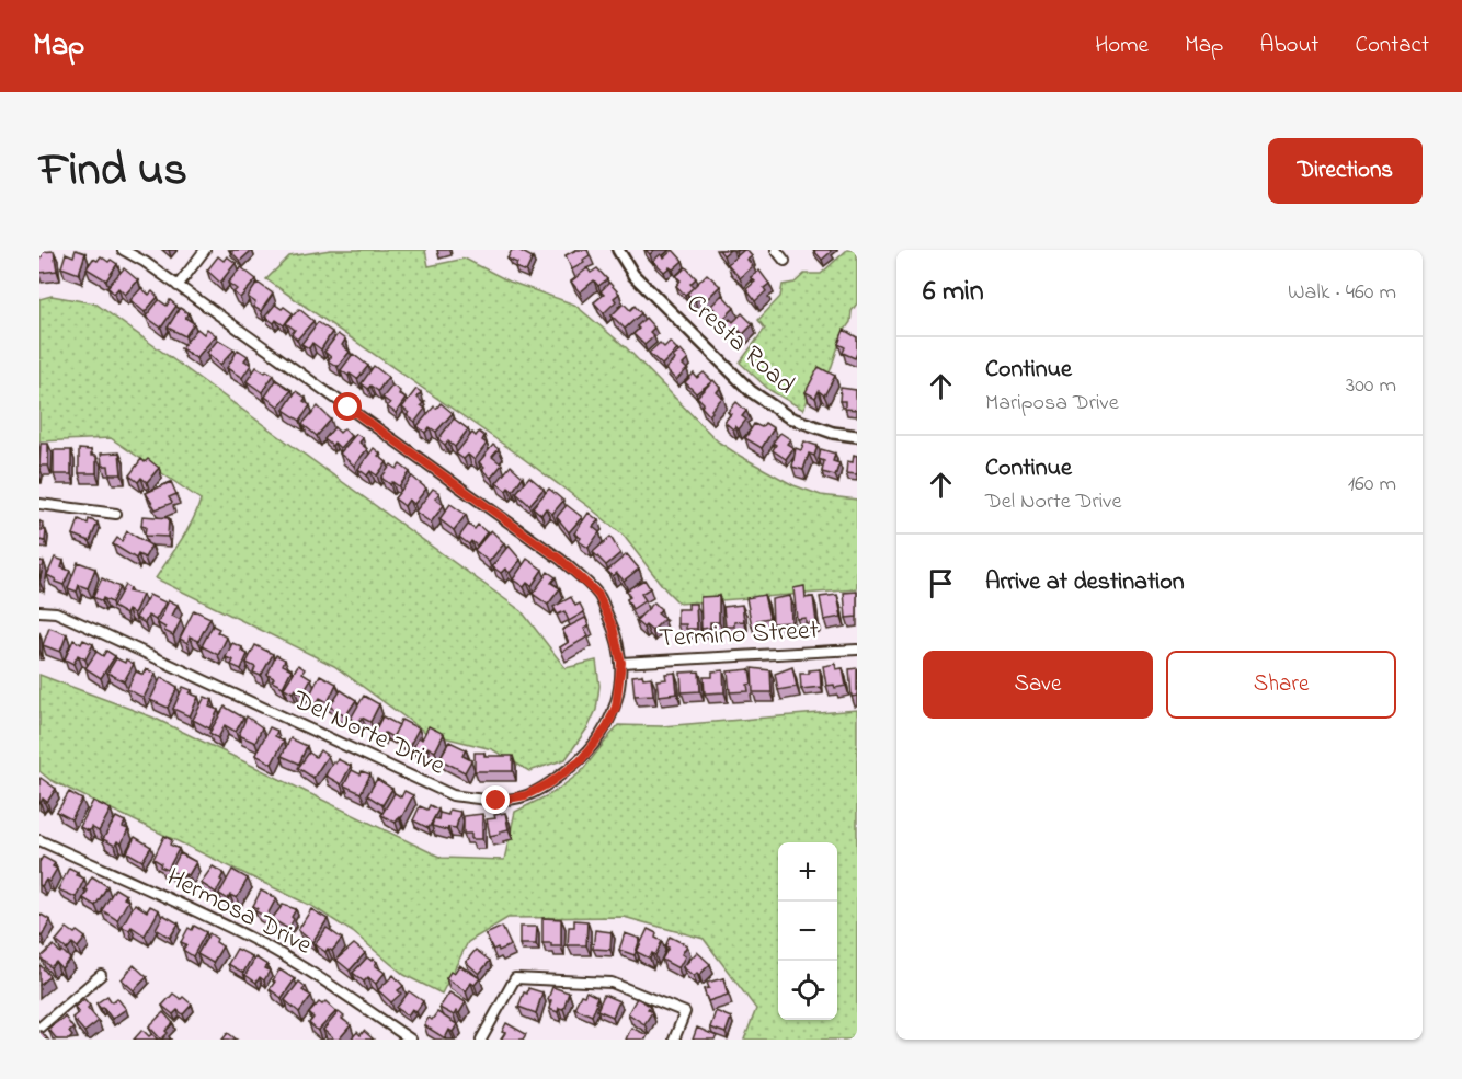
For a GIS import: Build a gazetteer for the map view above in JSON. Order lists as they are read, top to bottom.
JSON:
{
  "streets": {
    "street": [
      "Cresta Road",
      "Termino Street",
      "Del Norte Drive",
      "Hermosa Drive"
    ]
  },
  "crossings": [
    ["Termino Street", "Del Norte Drive"]
  ],
  "page": {
    "header": "Map",
    "nav": [
      "Home",
      "Map",
      "About",
      "Contact"
    ],
    "title": "Find us",
    "buttons": [
      "Directions",
      ["Save", "Share"]
    ],
    "heading": ["6 min", "Walk · 460 m"],
    "list": [
      ["Continue", "Mariposa Drive", "300 m"],
      ["Continue", "Del Norte Drive", "160 m"],
      "Arrive at destination"
    ],
    "map_buttons": ["+", "−"]
  }
}
